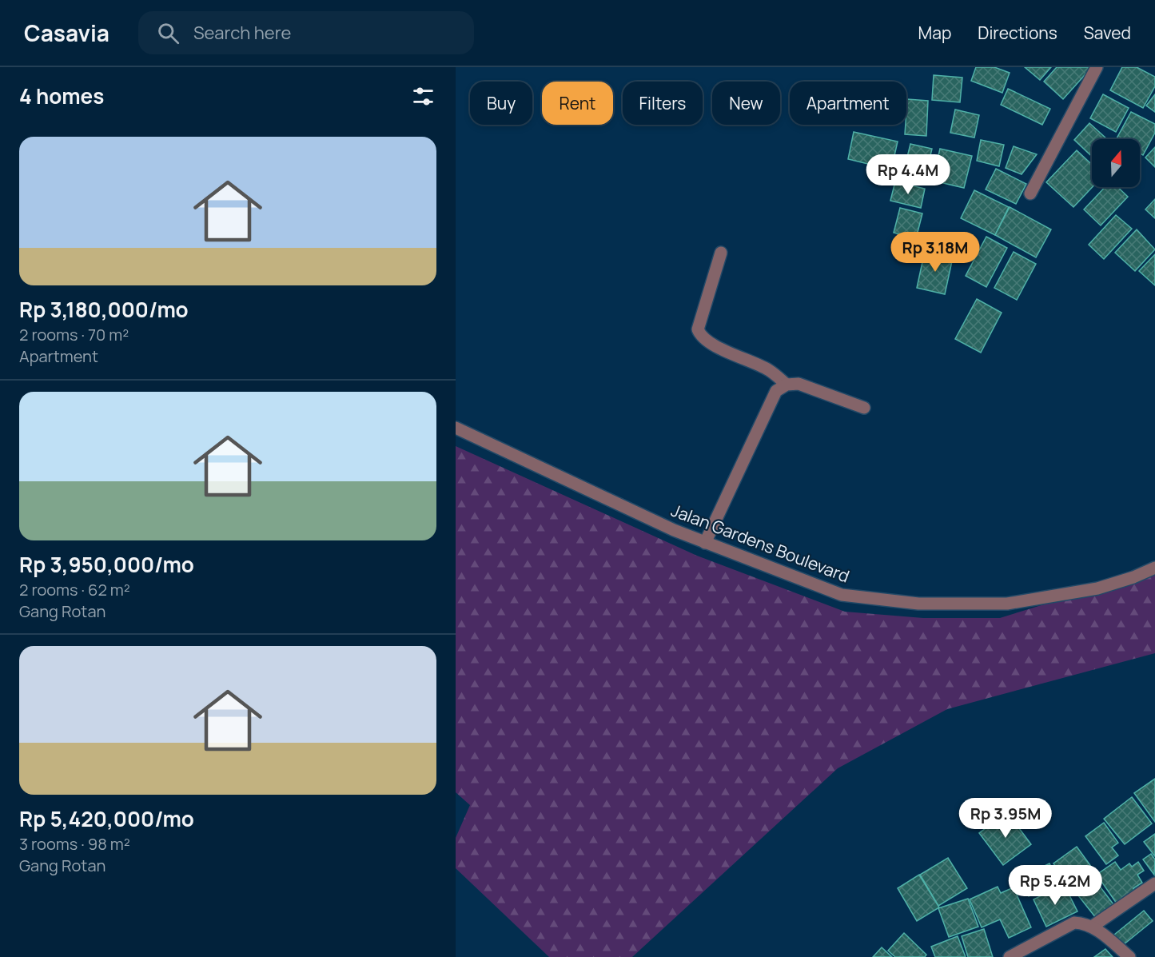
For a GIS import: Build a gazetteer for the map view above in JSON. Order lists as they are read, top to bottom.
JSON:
{
  "streets": {
    "street": ["Jalan Gardens Boulevard"]
  },
  "north": "top",
  "page": {
    "header": "Casavia",
    "search": "Search here",
    "nav": ["Map", "Directions", "Saved"],
    "heading": "4 homes",
    "chip": [
      "Buy",
      "Rent",
      "Filters",
      "New",
      "Apartment"
    ],
    "list": [
      {
        "name": "Rp 3,180,000/mo",
        "note": "2 rooms · 70 m² · Apartment"
      },
      {
        "name": "Rp 3,950,000/mo",
        "note": "2 rooms · 62 m² · Gang Rotan"
      },
      {
        "name": "Rp 5,420,000/mo",
        "note": "3 rooms · 98 m² · Gang Rotan"
      }
    ],
    "price": [
      "Rp 4.4M",
      "Rp 3.18M",
      "Rp 3.95M",
      "Rp 5.42M"
    ]
  }
}
